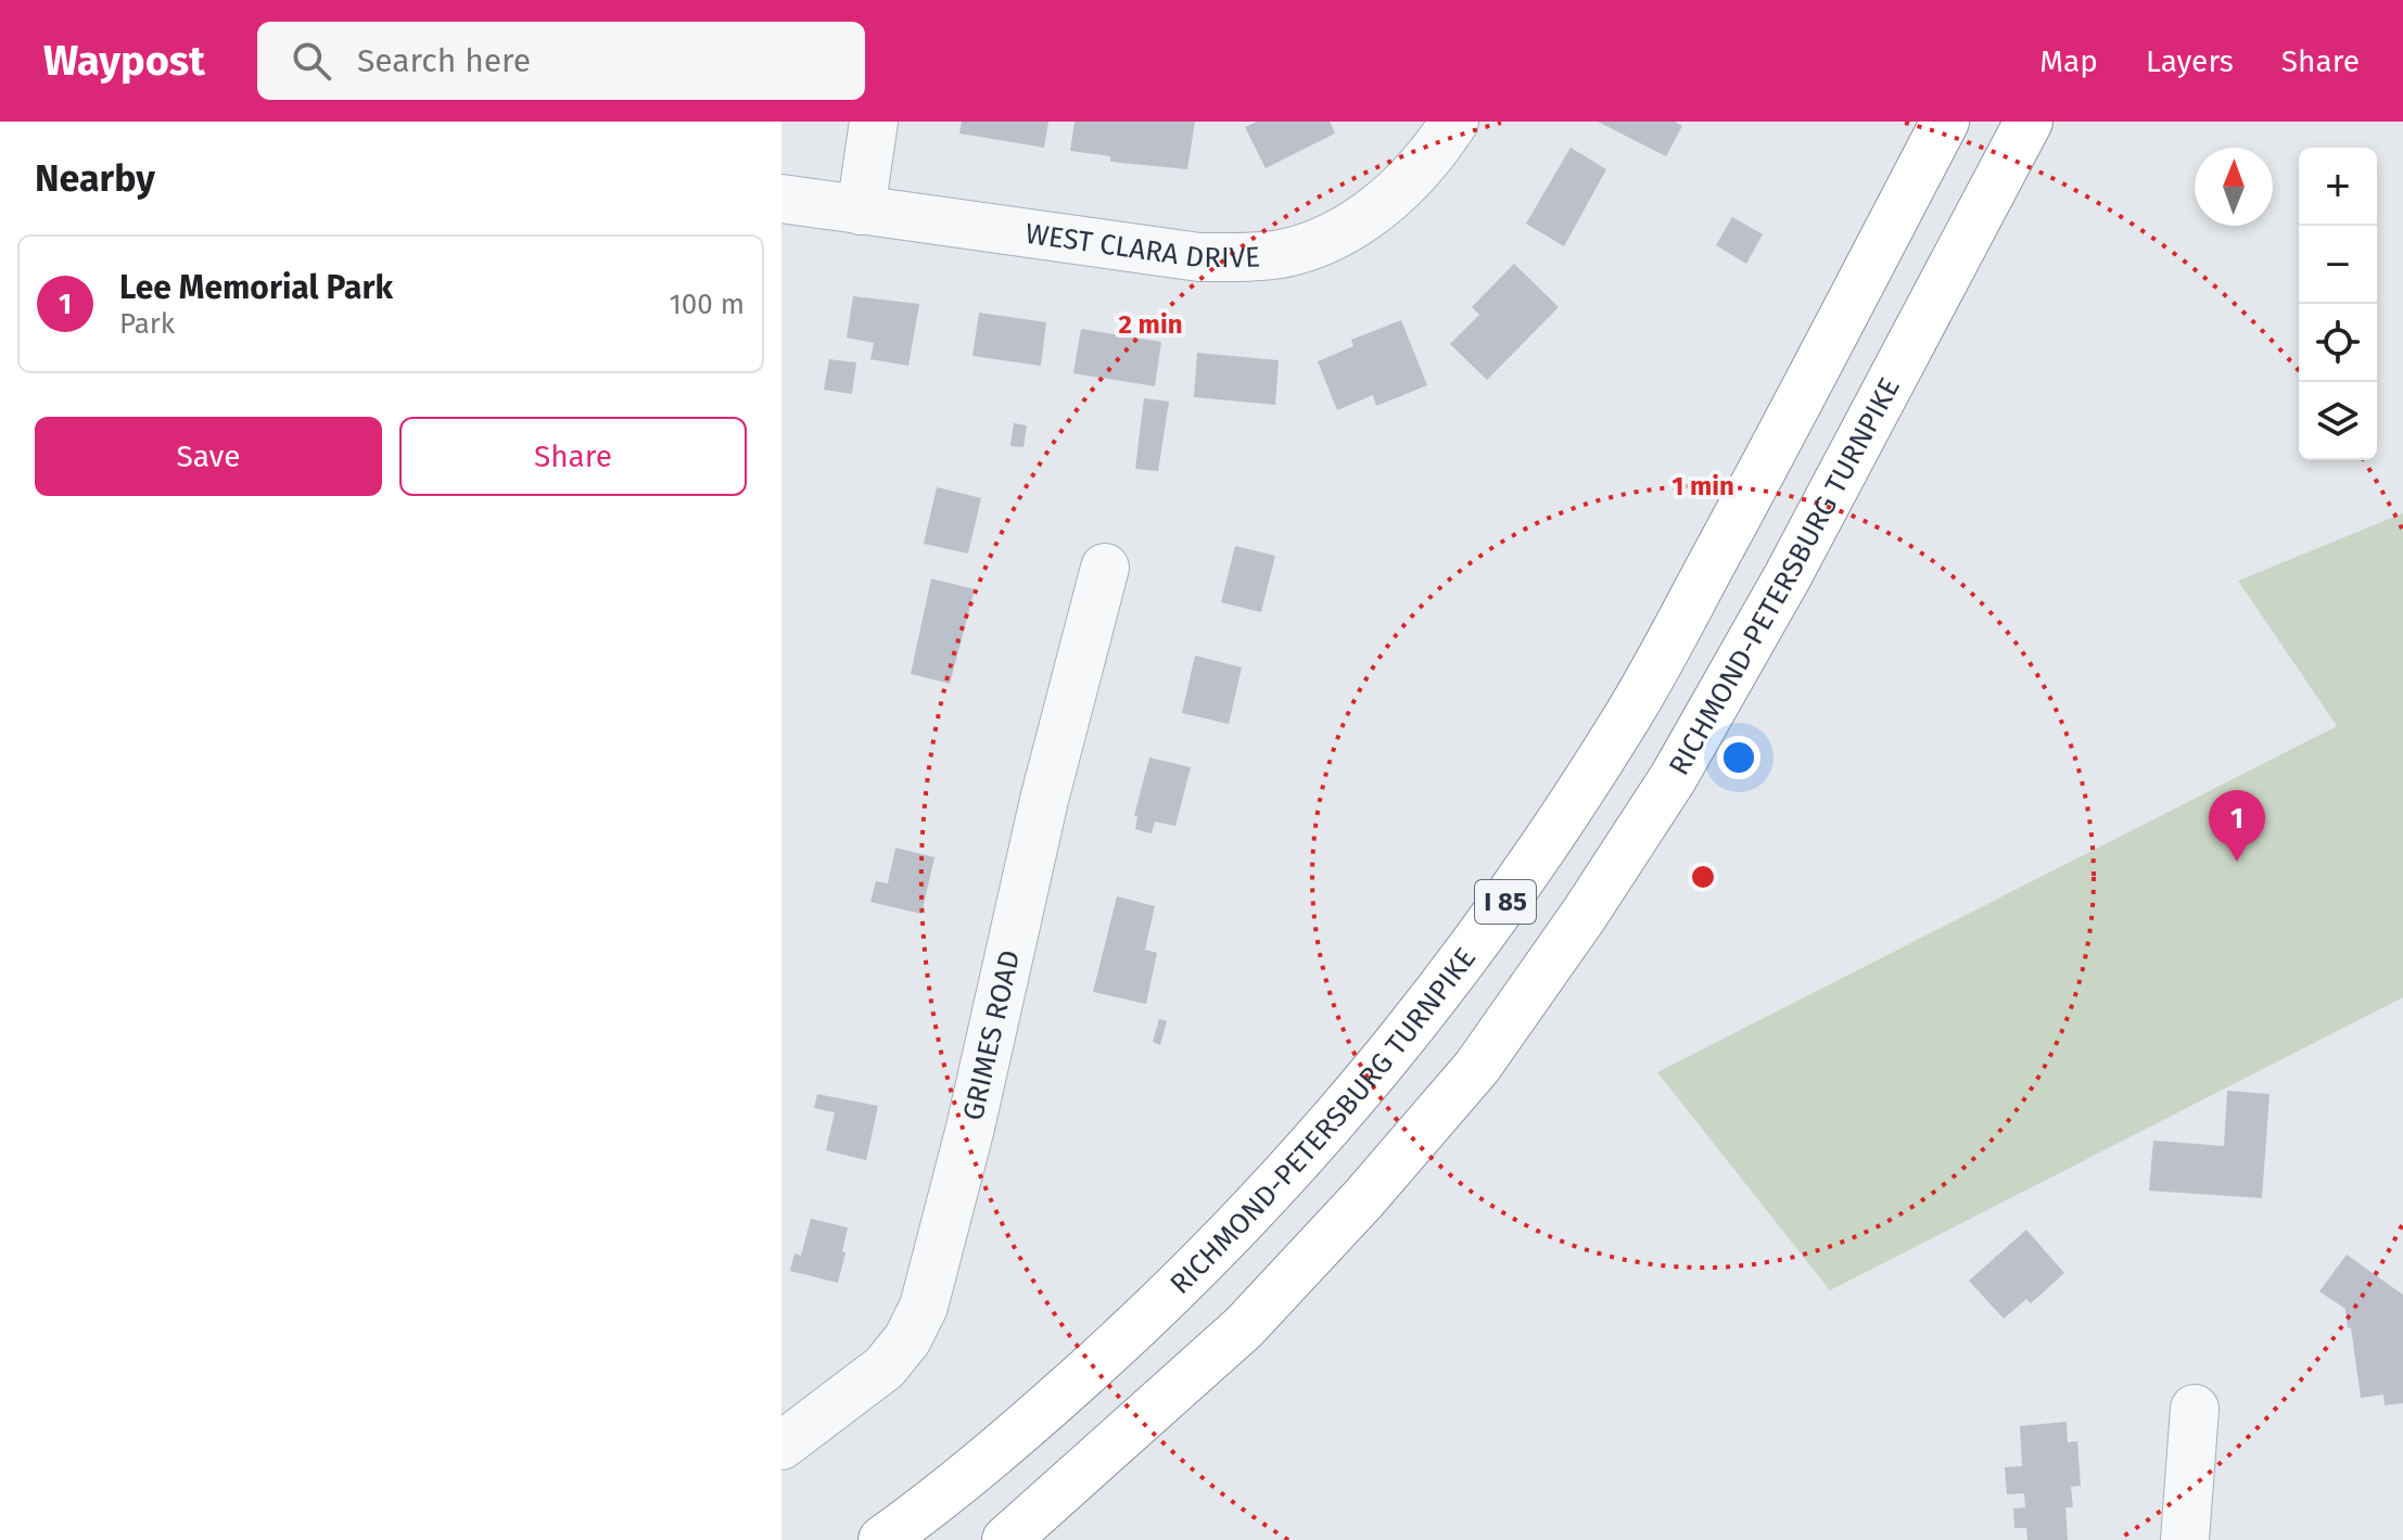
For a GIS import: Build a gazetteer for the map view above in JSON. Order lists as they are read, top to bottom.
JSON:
{
  "streets": {
    "highway": ["RICHMOND-PETERSBURG TURNPIKE", "I 85"],
    "street": ["WEST CLARA DRIVE", "GRIMES ROAD"]
  },
  "north": "top",
  "page": {
    "header": "Waypost",
    "search": "Search here",
    "nav": ["Map", "Layers", "Share"],
    "heading": "Nearby",
    "map_buttons": ["+", "−"],
    "list": [
      {
        "mark": "1",
        "name": "Lee Memorial Park",
        "note": "Park",
        "value": "100 m"
      }
    ],
    "buttons": ["Save", "Share"],
    "pins": "1"
  },
  "rings": ["2 min", "1 min"]
}
